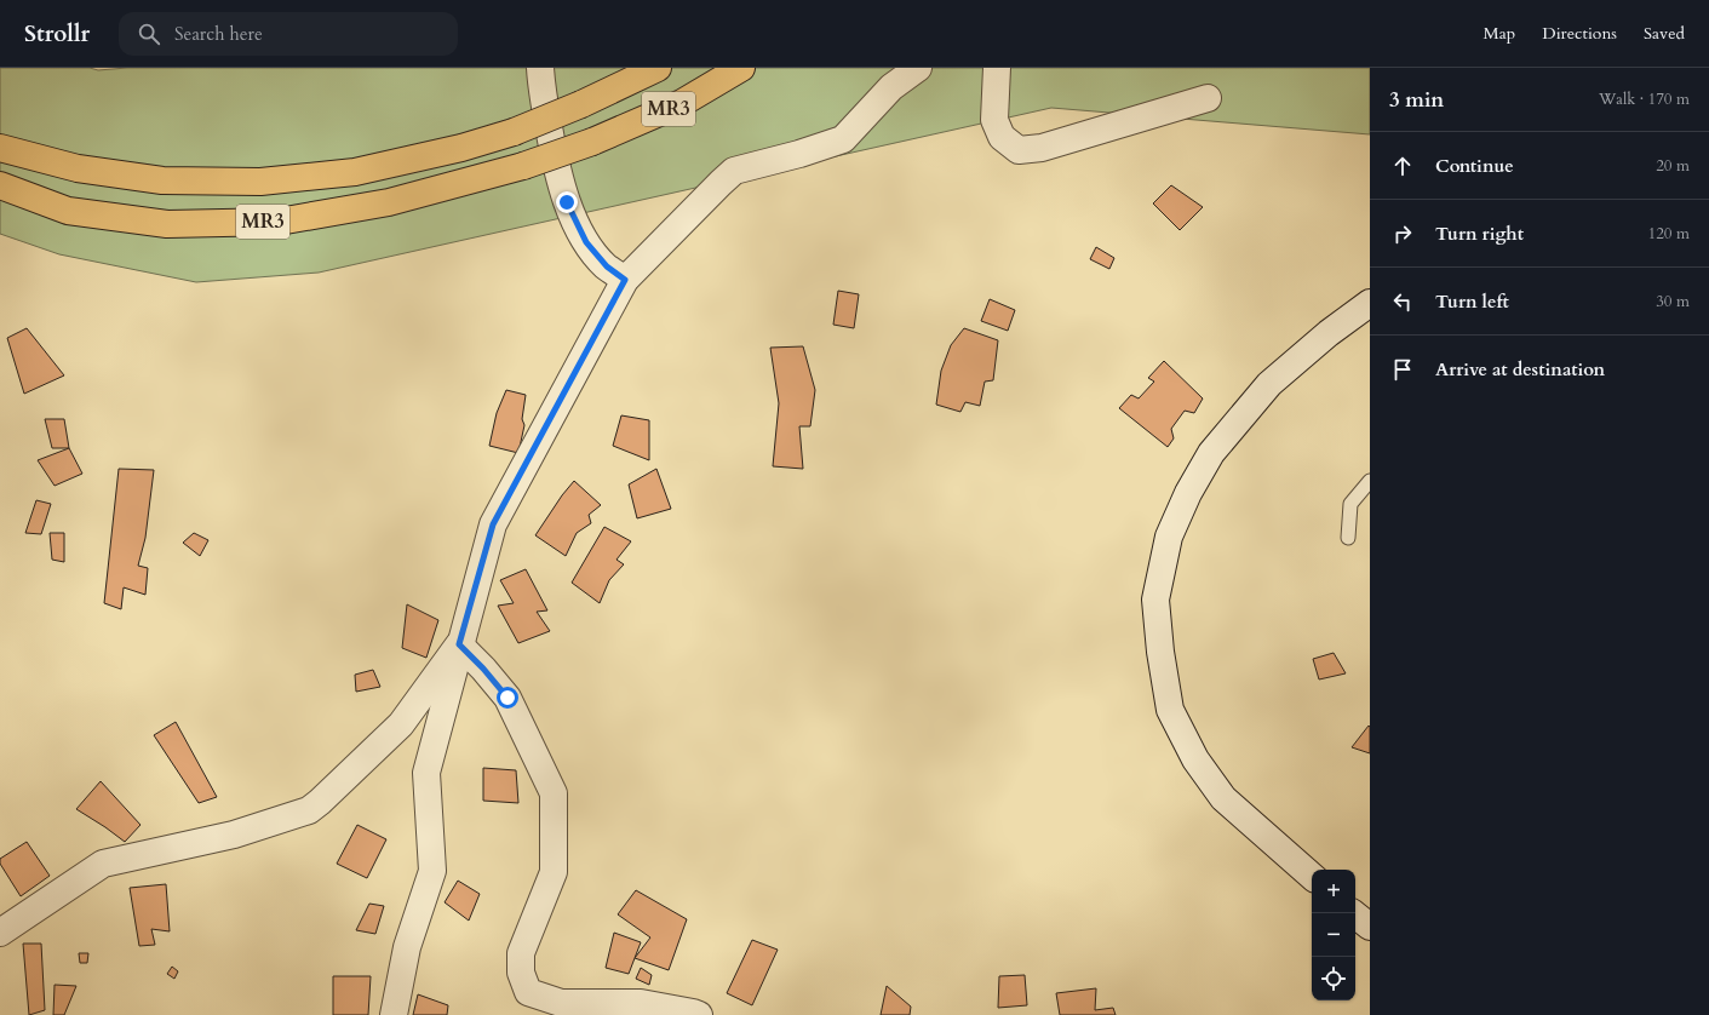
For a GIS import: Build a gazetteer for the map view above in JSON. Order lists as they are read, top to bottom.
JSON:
{
  "streets": {
    "highway": ["MR3"]
  },
  "page": {
    "header": "Strollr",
    "search": "Search here",
    "nav": ["Map", "Directions", "Saved"],
    "heading": ["3 min", "Walk · 170 m"],
    "list": [
      ["Continue", "20 m"],
      ["Turn right", "120 m"],
      ["Turn left", "30 m"],
      "Arrive at destination"
    ],
    "map_buttons": ["+", "−"]
  }
}
